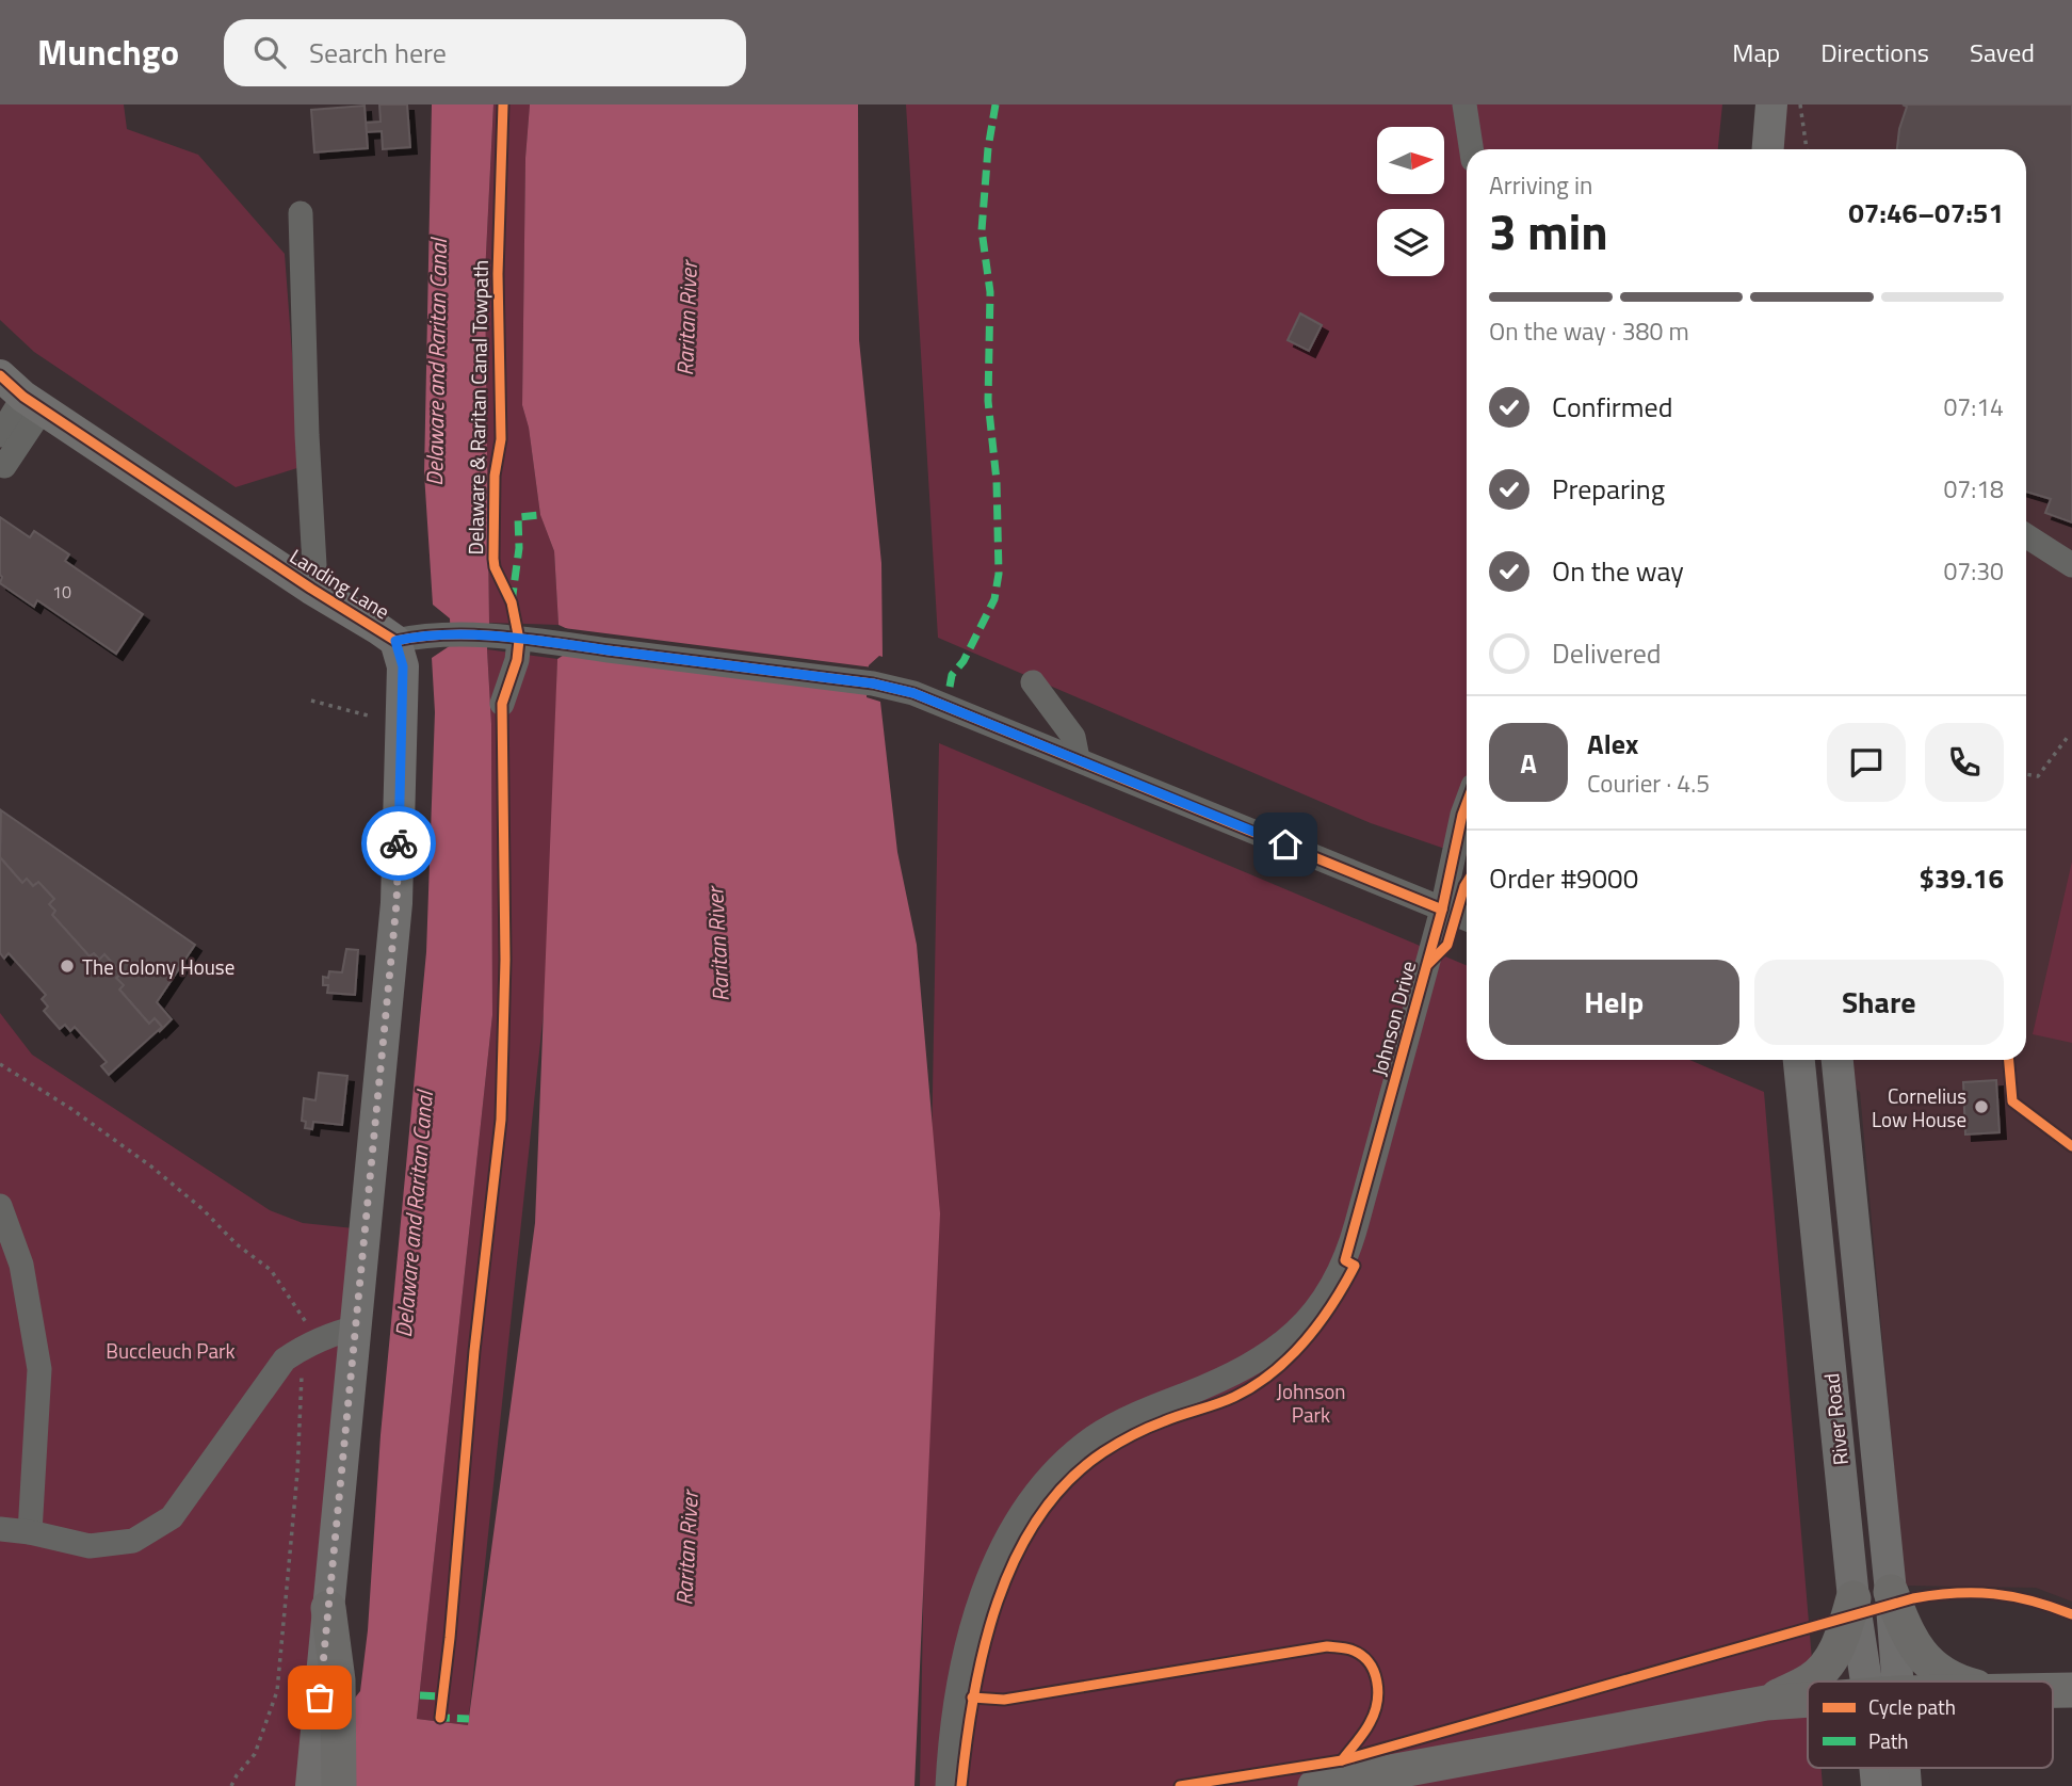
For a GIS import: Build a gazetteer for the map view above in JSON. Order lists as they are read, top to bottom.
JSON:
{
  "streets": {
    "main road": ["Landing Lane", "River Road"],
    "street": ["Johnson Drive"],
    "cycle path": ["Delaware & Raritan Canal Towpath"]
  },
  "crossings": [
    ["Landing Lane", "Johnson Drive"]
  ],
  "water": ["Raritan River", "Delaware and Raritan Canal"],
  "parks": ["Buccleuch Park", "Johnson Park"],
  "places": ["The Colony House", "Cornelius Low House"],
  "house_numbers": ["10"],
  "legend": ["Cycle path", "Path"],
  "north": "right",
  "page": {
    "header": "Munchgo",
    "search": "Search here",
    "nav": ["Map", "Directions", "Saved"],
    "heading": ["3 min", "Arriving in", "07:46–07:51"],
    "panel": [
      "Alex",
      "Courier · 4.5",
      "Order #9000",
      "$39.16"
    ],
    "bar": "On the way · 380 m",
    "list": [
      ["Confirmed", "07:14"],
      ["Preparing", "07:18"],
      ["On the way", "07:30"],
      "Delivered"
    ],
    "round": "A",
    "buttons": ["Help", "Share"]
  }
}
